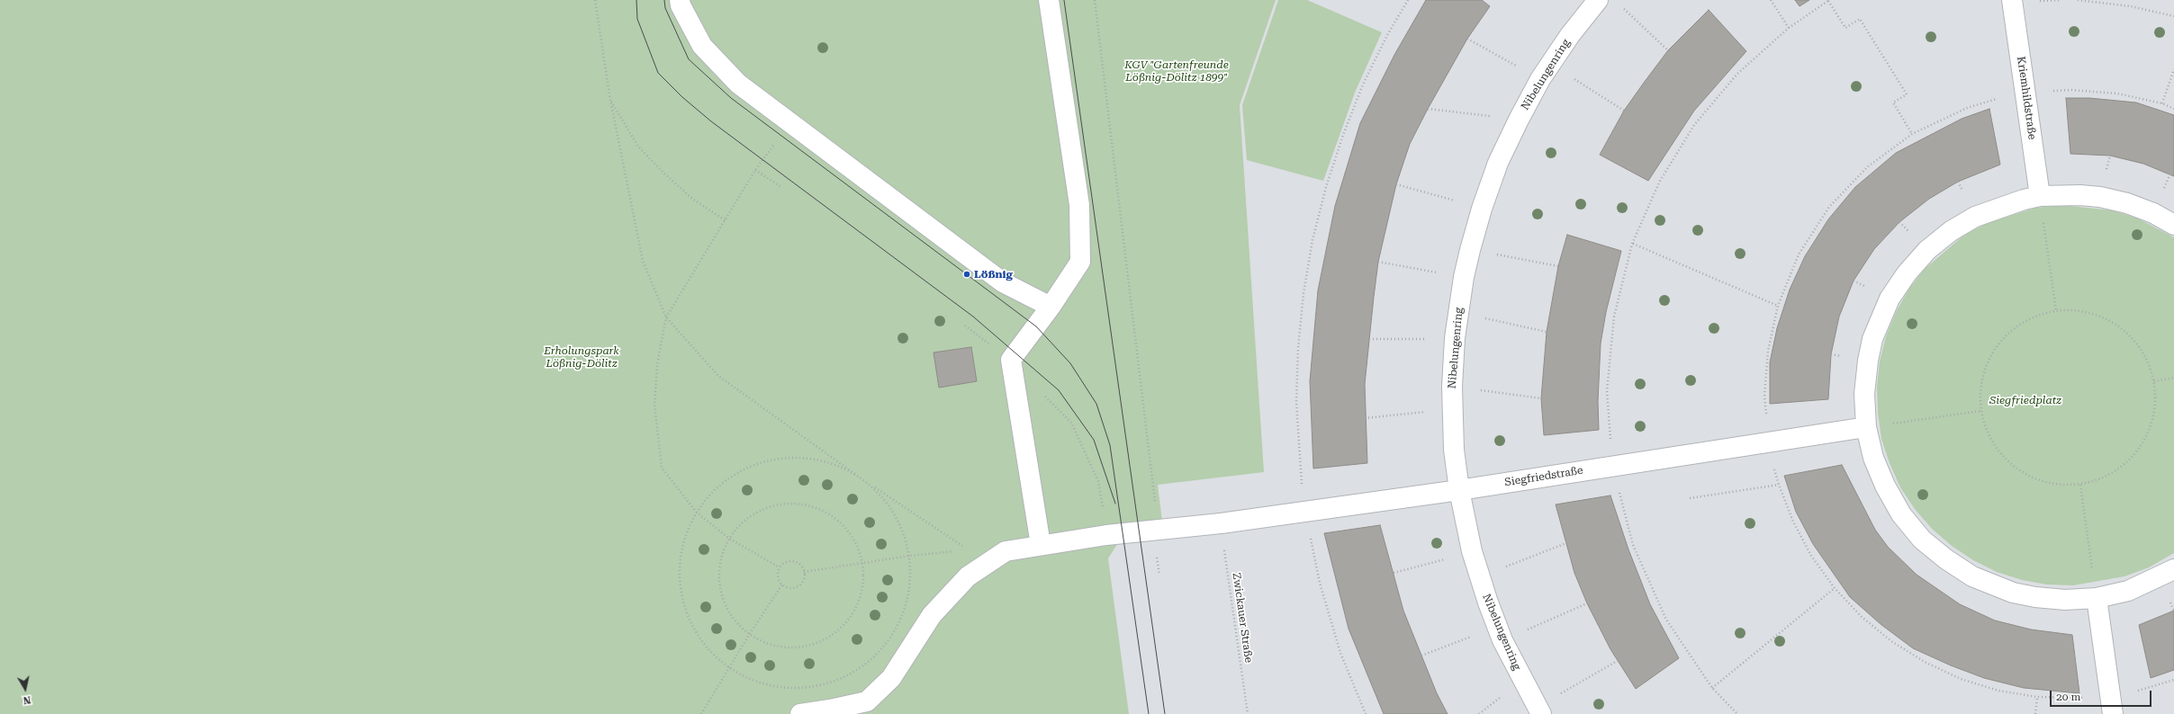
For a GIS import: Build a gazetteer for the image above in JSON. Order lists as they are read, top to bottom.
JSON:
{
  "streets": {
    "street": ["Nibelungenring", "Kriemhildstraße", "Siegfriedstraße"],
    "path": ["Zwickauer Straße"]
  },
  "crossings": [
    ["Nibelungenring", "Siegfriedstraße"],
    ["Siegfriedstraße", "Zwickauer Straße"]
  ],
  "parks": ["KGV \"Gartenfreunde Lößnig-Dölitz 1899\"", "Erholungspark Lößnig-Dölitz", "Siegfriedplatz"],
  "places": ["Lößnig"],
  "scale_bar": "20 m",
  "north": "bottom"
}
